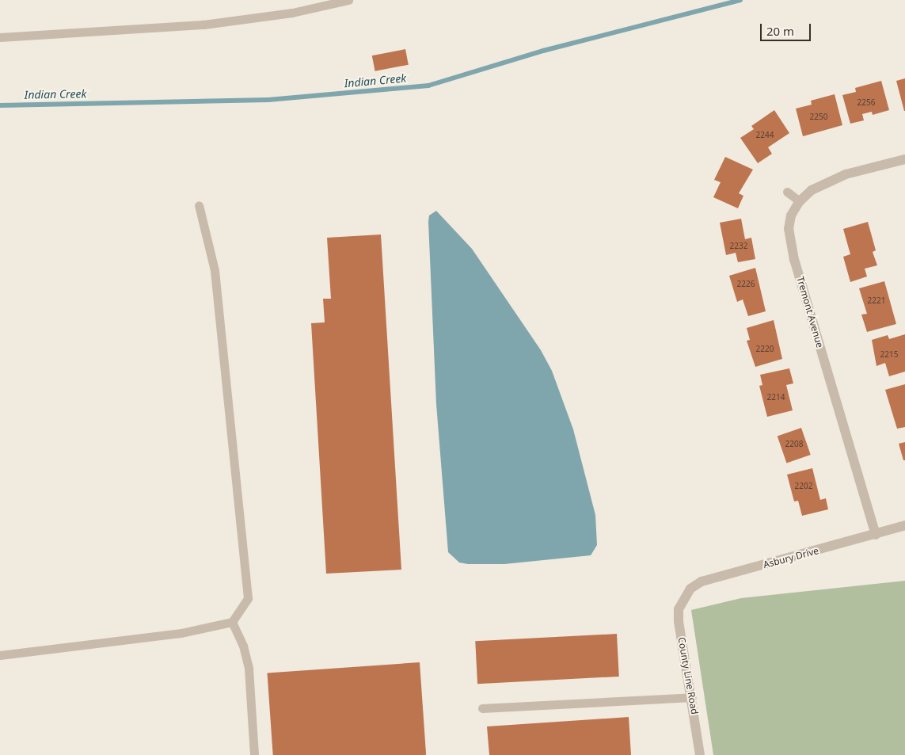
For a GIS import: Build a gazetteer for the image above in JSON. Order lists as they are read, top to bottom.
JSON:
{
  "streets": {
    "street": ["Tremont Avenue", "Asbury Drive", "County Line Road"]
  },
  "crossings": [
    ["Tremont Avenue", "Asbury Drive"],
    ["Asbury Drive", "County Line Road"]
  ],
  "water": ["Indian Creek"],
  "house_numbers": [
    "2256",
    "2250",
    "2244",
    "2232",
    "2226",
    "2221",
    "2220",
    "2215",
    "2214",
    "2208",
    "2202"
  ],
  "scale_bar": "20 m"
}
